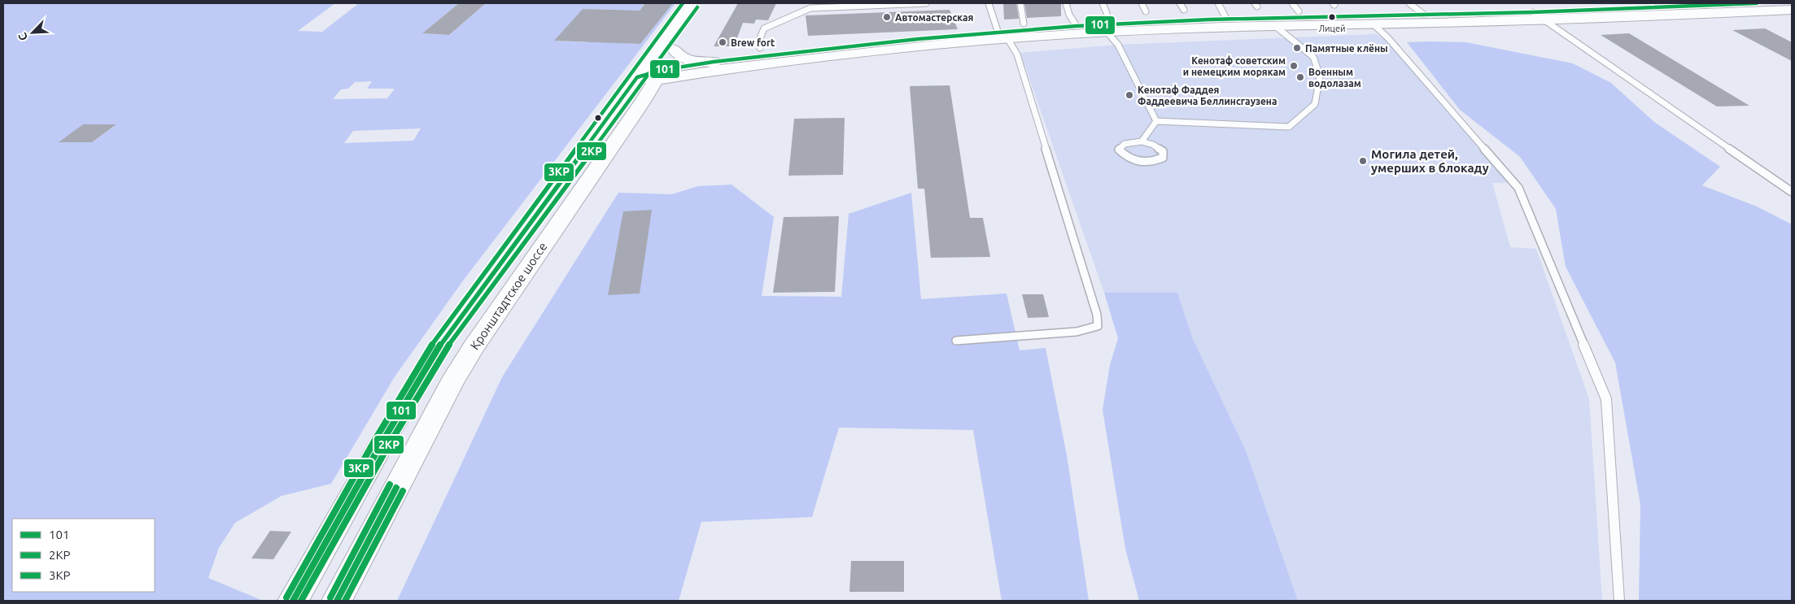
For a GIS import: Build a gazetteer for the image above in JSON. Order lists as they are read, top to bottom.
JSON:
{
  "streets": {
    "street": ["Кронштадтское шоссе"]
  },
  "places": [
    "Автомастерская",
    "Лицей",
    "Brew fort",
    "Памятные клёны",
    "Кенотаф советским и немецким морякам",
    "Военным водолазам",
    "Кенотаф Фаддея Фаддеевича Беллинсгаузена",
    "Могила детей, умерших в блокаду"
  ],
  "lines": ["transit line 101", "transit line 3КР", "transit line 2КР"],
  "legend": ["101", "2КР", "3КР"],
  "north": "bottom left"
}
